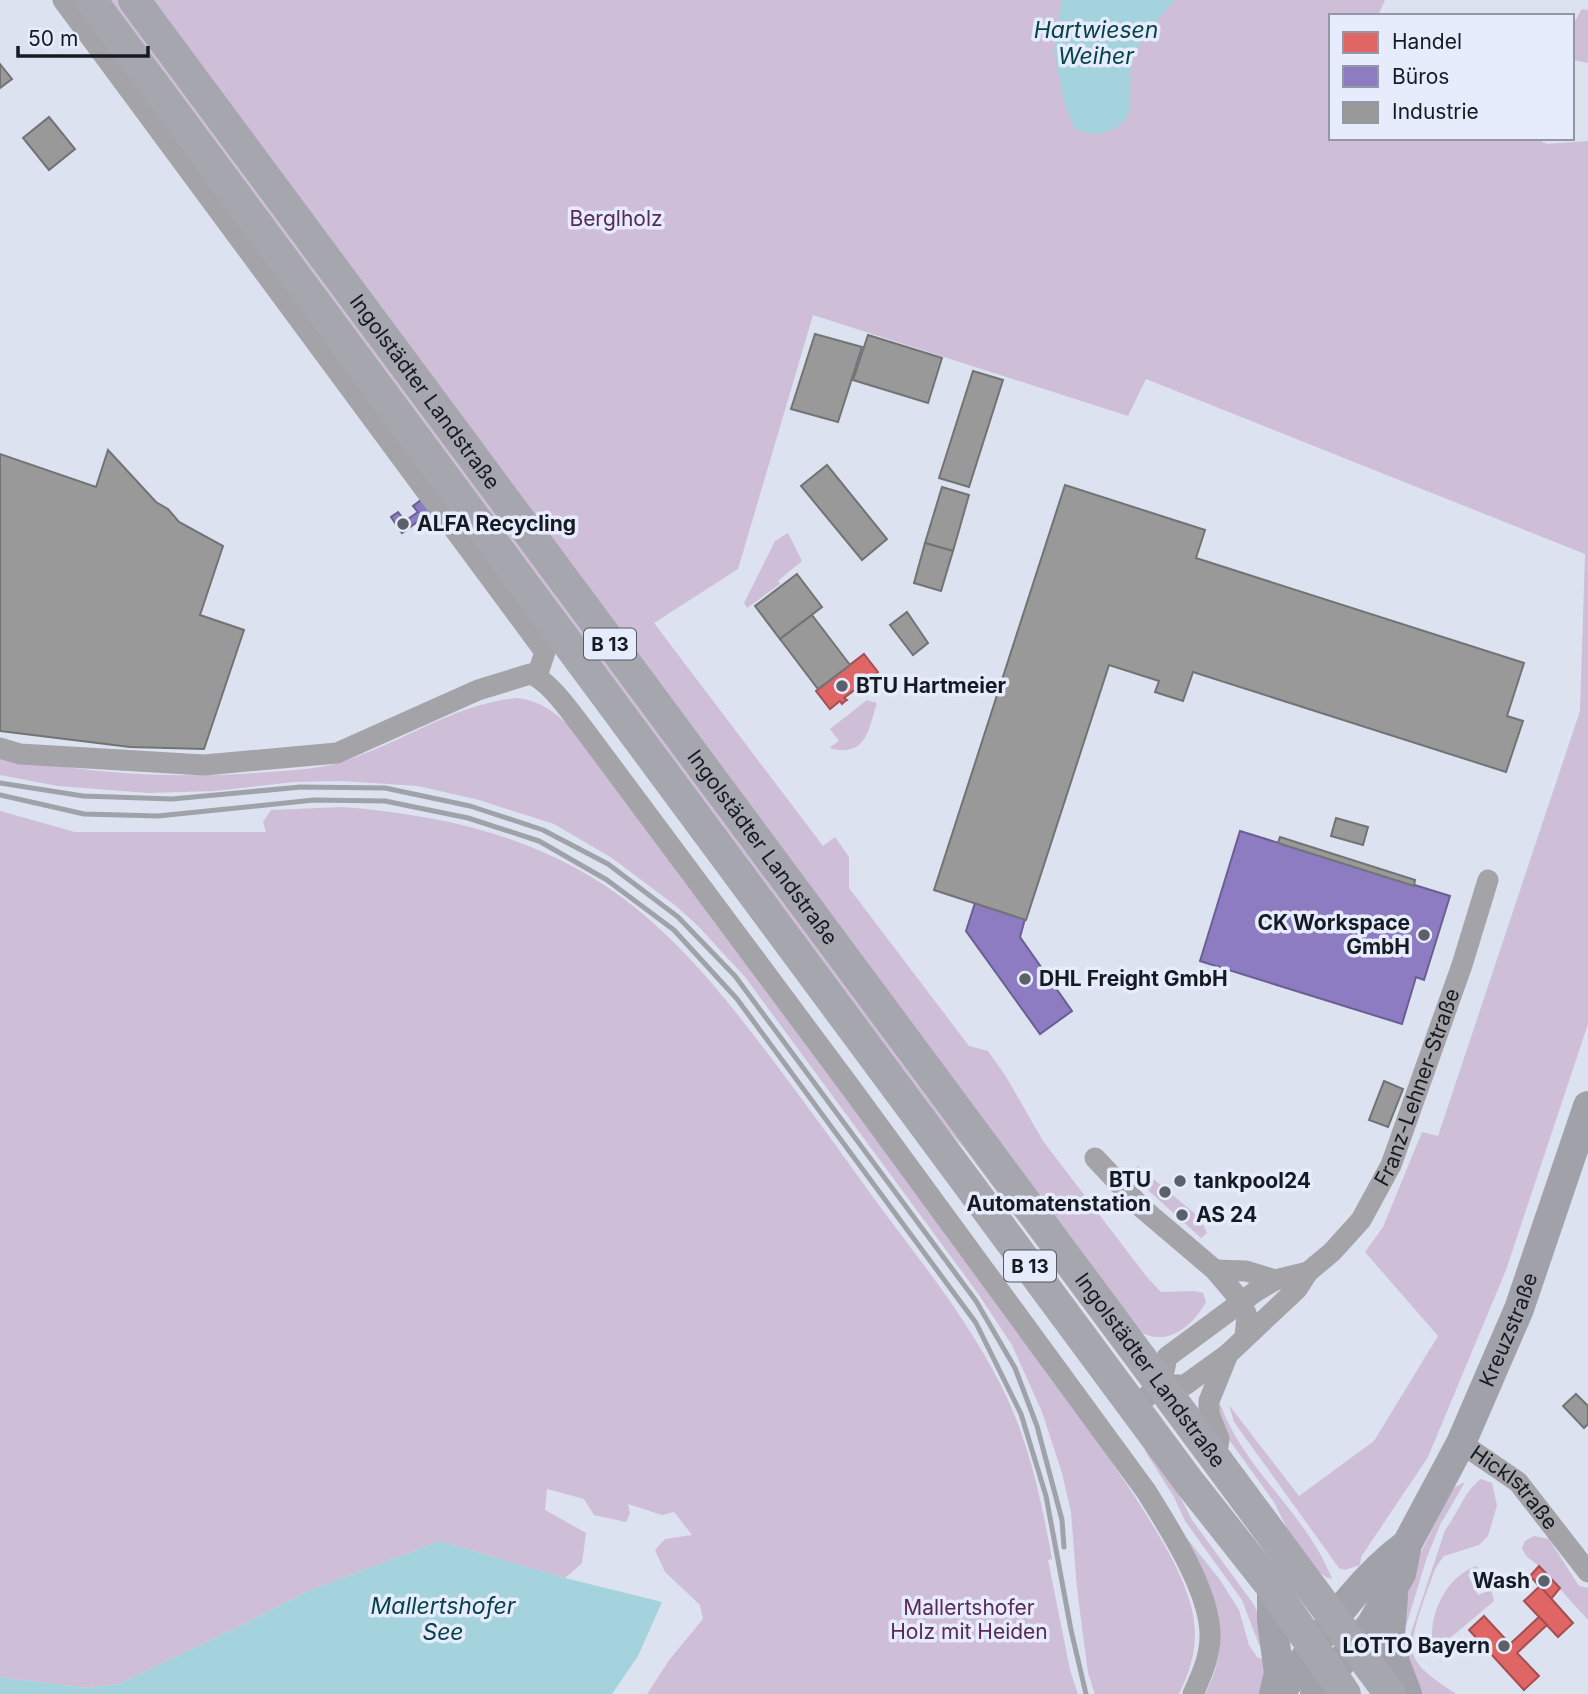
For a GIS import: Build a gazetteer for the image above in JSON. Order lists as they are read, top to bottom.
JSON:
{
  "streets": {
    "main road": ["Ingolstädter Landstraße", "B 13", "Kreuzstraße"],
    "street": ["Franz-Lehner-Straße", "Hicklstraße"]
  },
  "crossings": [
    ["Ingolstädter Landstraße", "Franz-Lehner-Straße"],
    ["Ingolstädter Landstraße", "Kreuzstraße"],
    ["Kreuzstraße", "Hicklstraße"]
  ],
  "water": ["Hartwiesen Weiher", "Mallertshofer See"],
  "parks": ["Berglholz", "Mallertshofer Holz mit Heiden"],
  "places": [
    "ALFA Recycling",
    "BTU Hartmeier",
    "CK Workspace GmbH",
    "DHL Freight GmbH",
    "tankpool24",
    "BTU Automatenstation",
    "AS 24",
    "Wash",
    "LOTTO Bayern"
  ],
  "legend": ["Handel", "Büros", "Industrie"],
  "scale_bar": "50 m"
}
